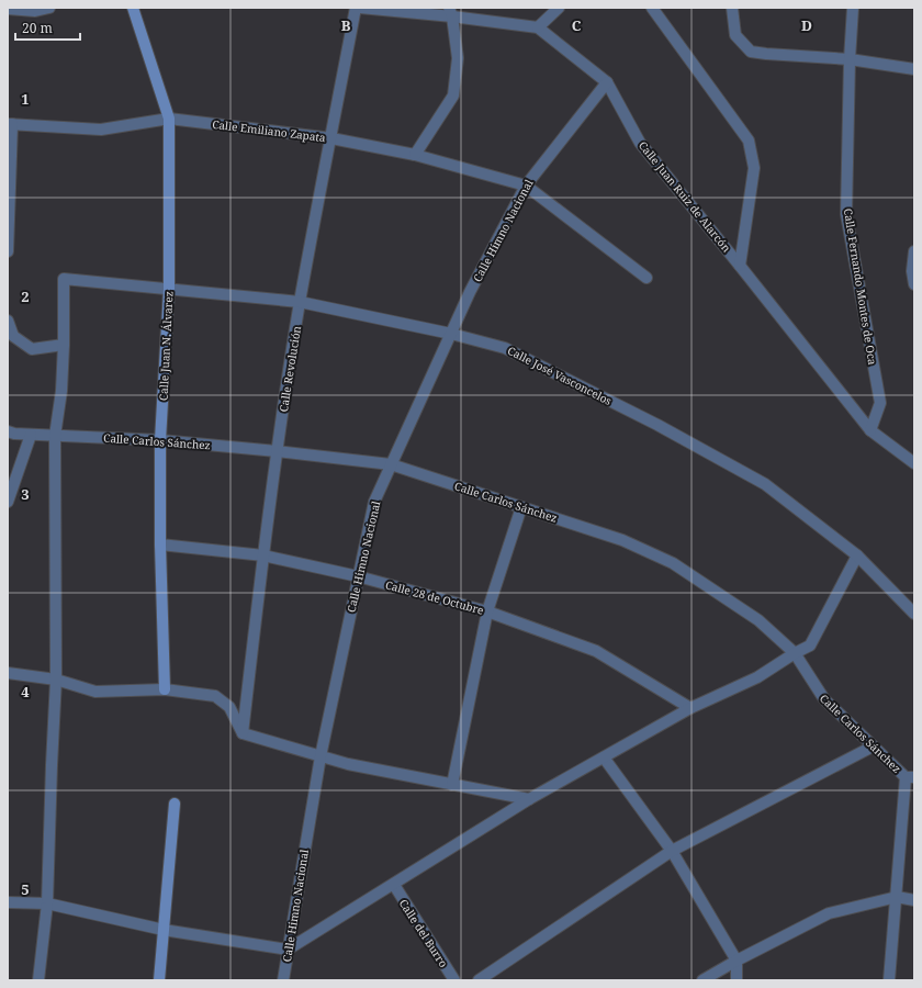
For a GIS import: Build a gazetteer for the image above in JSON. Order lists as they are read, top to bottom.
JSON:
{
  "streets": {
    "street": [
      "Calle Emiliano Zapata",
      "Calle Juan Ruiz de Alarcón",
      "Calle Himno Nacional",
      "Calle Fernando Montes de Oca",
      "Calle Juan N. Álvarez",
      "Calle Revolución",
      "Calle José Vasconcelos",
      "Calle Carlos Sánchez",
      "Calle 28 de Octubre",
      "Calle del Burro"
    ]
  },
  "crossings": [
    ["Calle Emiliano Zapata", "Calle Himno Nacional"],
    ["Calle Emiliano Zapata", "Calle Juan N. Álvarez"],
    ["Calle Emiliano Zapata", "Calle Revolución"],
    ["Calle Juan Ruiz de Alarcón", "Calle Himno Nacional"],
    ["Calle Juan Ruiz de Alarcón", "Calle Fernando Montes de Oca"],
    ["Calle Himno Nacional", "Calle José Vasconcelos"],
    ["Calle Himno Nacional", "Calle Carlos Sánchez"],
    ["Calle Himno Nacional", "Calle 28 de Octubre"],
    ["Calle Juan N. Álvarez", "Calle José Vasconcelos"],
    ["Calle Juan N. Álvarez", "Calle Carlos Sánchez"],
    ["Calle Juan N. Álvarez", "Calle 28 de Octubre"],
    ["Calle Revolución", "Calle José Vasconcelos"],
    ["Calle Revolución", "Calle Carlos Sánchez"],
    ["Calle Revolución", "Calle 28 de Octubre"]
  ],
  "scale_bar": "20 m",
  "grid": {
    "columns": ["B", "C", "D"],
    "rows": [
      "1",
      "2",
      "3",
      "4",
      "5"
    ]
  }
}
